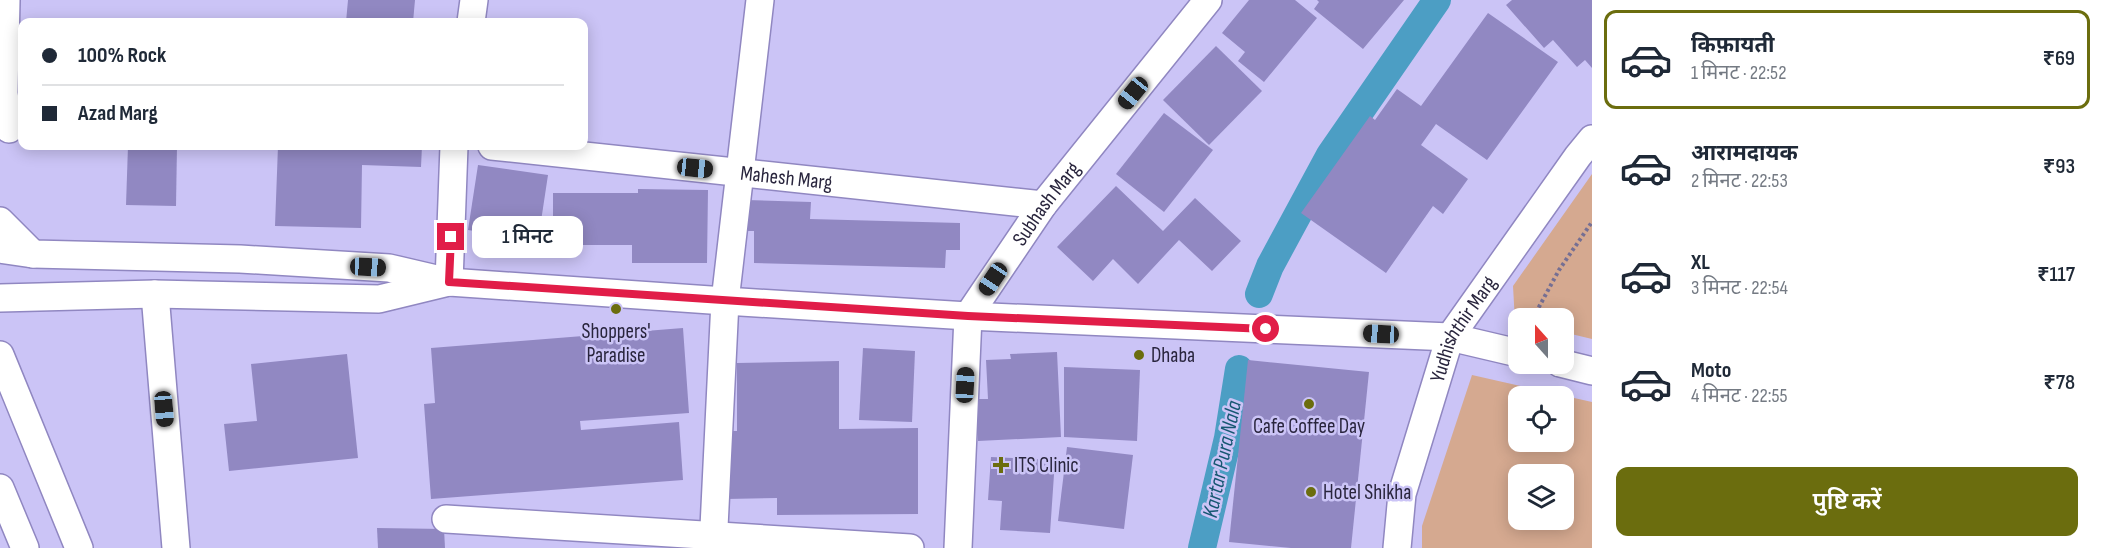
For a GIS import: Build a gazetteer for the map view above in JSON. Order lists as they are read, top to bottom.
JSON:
{
  "streets": {
    "street": ["Mahesh Marg", "Subhash Marg", "Yudhishthir Marg"]
  },
  "crossings": [
    ["Mahesh Marg", "Subhash Marg"]
  ],
  "water": ["Kartar Pura Nala"],
  "places": {
    "other": [
      "Shoppers' Paradise",
      "Dhaba",
      "Cafe Coffee Day",
      "Hotel Shikha"
    ],
    "health": ["ITS Clinic"]
  },
  "north": "top",
  "page": {
    "list": [
      {
        "name": "किफ़ायती",
        "note": "1 मिनट · 22:52",
        "value": "₹69"
      },
      {
        "name": "आरामदायक",
        "note": "2 मिनट · 22:53",
        "value": "₹93"
      },
      {
        "name": "XL",
        "note": "3 मिनट · 22:54",
        "value": "₹117"
      },
      {
        "name": "Moto",
        "note": "4 मिनट · 22:55",
        "value": "₹78"
      }
    ],
    "banner": ["100% Rock", "Azad Marg"],
    "bubble": "1 मिनट",
    "buttons": "पुष्टि करें"
  }
}
